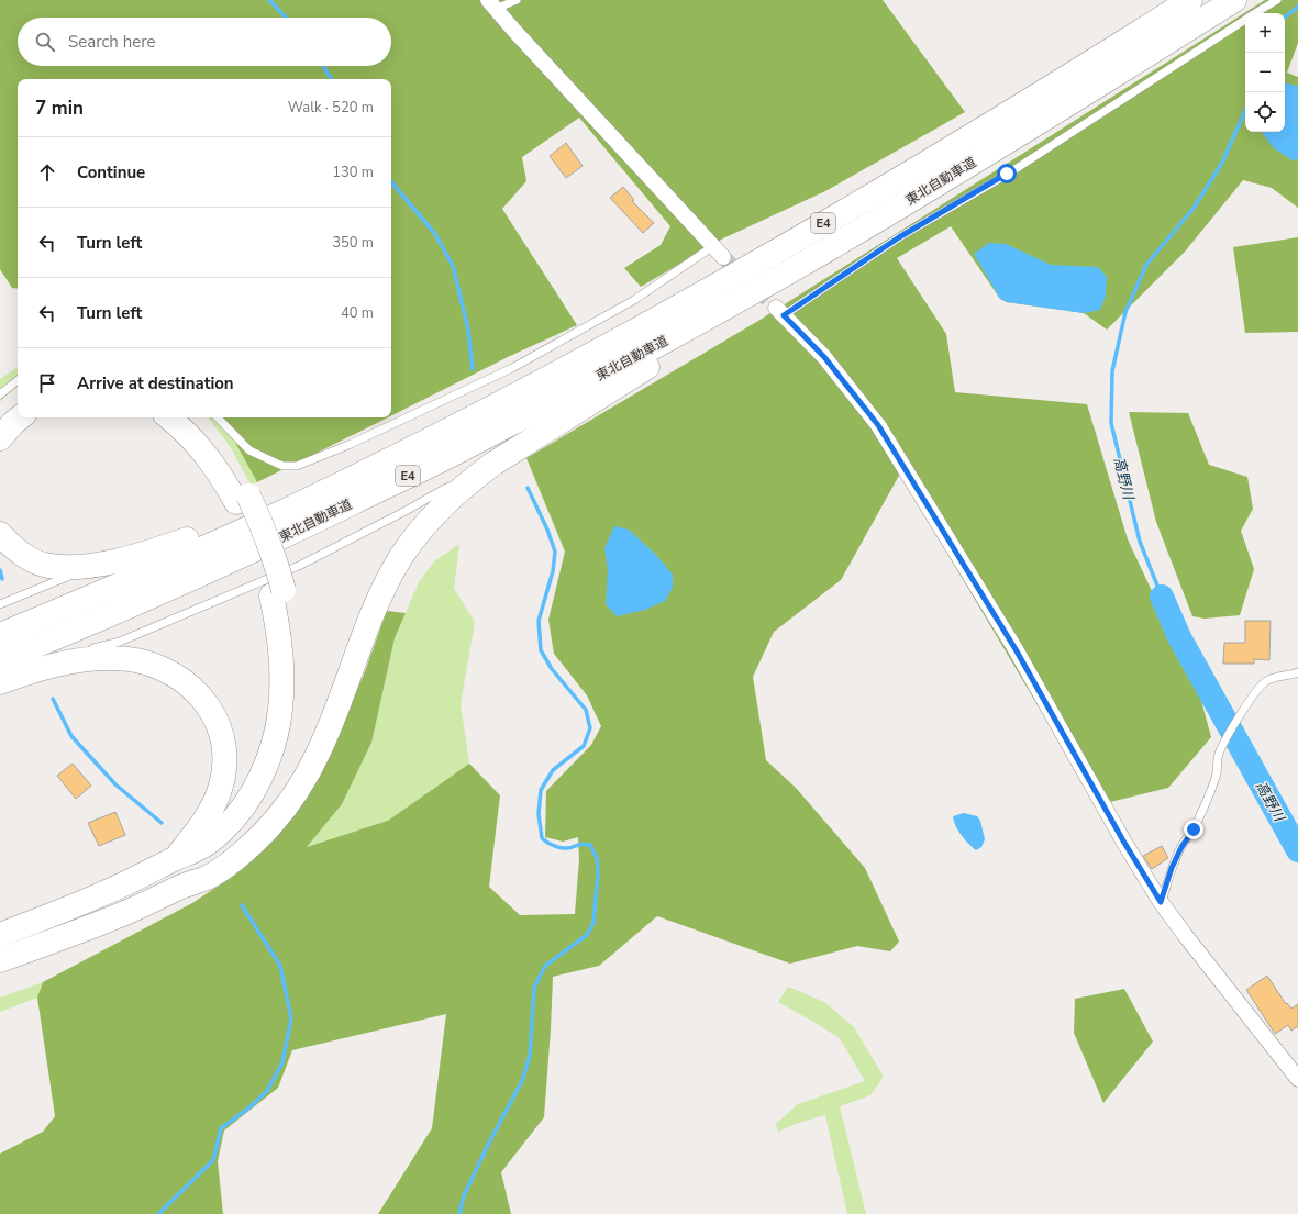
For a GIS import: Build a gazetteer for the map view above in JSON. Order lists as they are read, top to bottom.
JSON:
{
  "streets": {
    "highway": ["東北自動車道", "E4"]
  },
  "water": ["高野川"],
  "page": {
    "map_buttons": ["+", "−"],
    "search": "Search here",
    "heading": ["7 min", "Walk · 520 m"],
    "list": [
      ["Continue", "130 m"],
      ["Turn left", "350 m"],
      ["Turn left", "40 m"],
      "Arrive at destination"
    ]
  }
}
